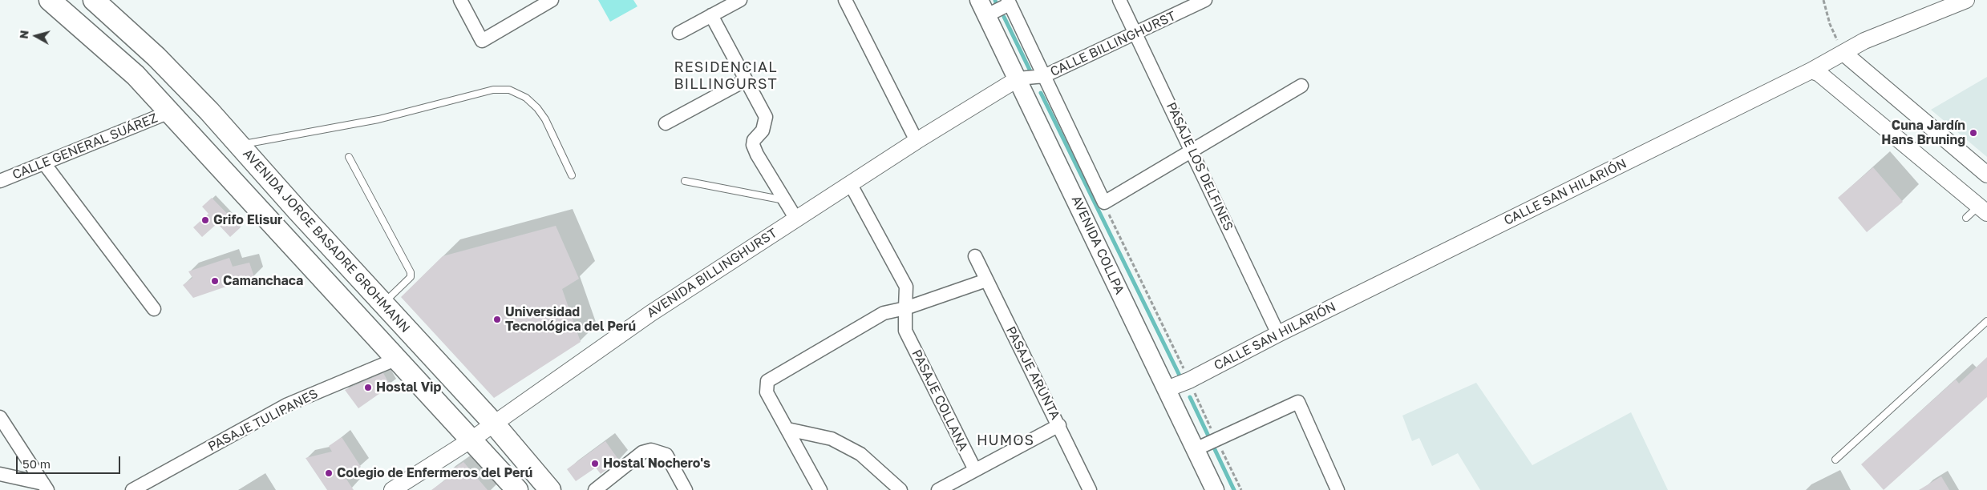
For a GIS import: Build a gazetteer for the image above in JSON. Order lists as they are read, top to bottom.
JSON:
{
  "streets": {
    "highway": ["AVENIDA JORGE BASADRE GROHMANN"],
    "main road": ["AVENIDA COLLPA"],
    "street": [
      "CALLE BILLINGHURST",
      "CALLE GENERAL SUÁREZ",
      "PASAJE LOS DELFINES",
      "CALLE SAN HILARIÓN",
      "AVENIDA BILLINGHURST",
      "PASAJE ARUNTA",
      "PASAJE COLLANA",
      "PASAJE TULIPANES"
    ]
  },
  "crossings": [
    ["CALLE BILLINGHURST", "PASAJE LOS DELFINES"],
    ["CALLE BILLINGHURST", "AVENIDA COLLPA"],
    ["CALLE BILLINGHURST", "AVENIDA BILLINGHURST"],
    ["CALLE GENERAL SUÁREZ", "AVENIDA JORGE BASADRE GROHMANN"],
    ["PASAJE LOS DELFINES", "CALLE SAN HILARIÓN"],
    ["CALLE SAN HILARIÓN", "AVENIDA COLLPA"],
    ["AVENIDA JORGE BASADRE GROHMANN", "AVENIDA BILLINGHURST"],
    ["AVENIDA JORGE BASADRE GROHMANN", "PASAJE TULIPANES"],
    ["AVENIDA COLLPA", "AVENIDA BILLINGHURST"]
  ],
  "districts": ["RESIDENCIAL BILLINGURST", "HUMOS"],
  "places": [
    "Cuna Jardín Hans Bruning",
    "Grifo Elisur",
    "Camanchaca",
    "Universidad Tecnológica del Perú",
    "Hostal Vip",
    "Hostal Nochero's",
    "Colegio de Enfermeros del Perú"
  ],
  "scale_bar": "50 m",
  "north": "left"
}
